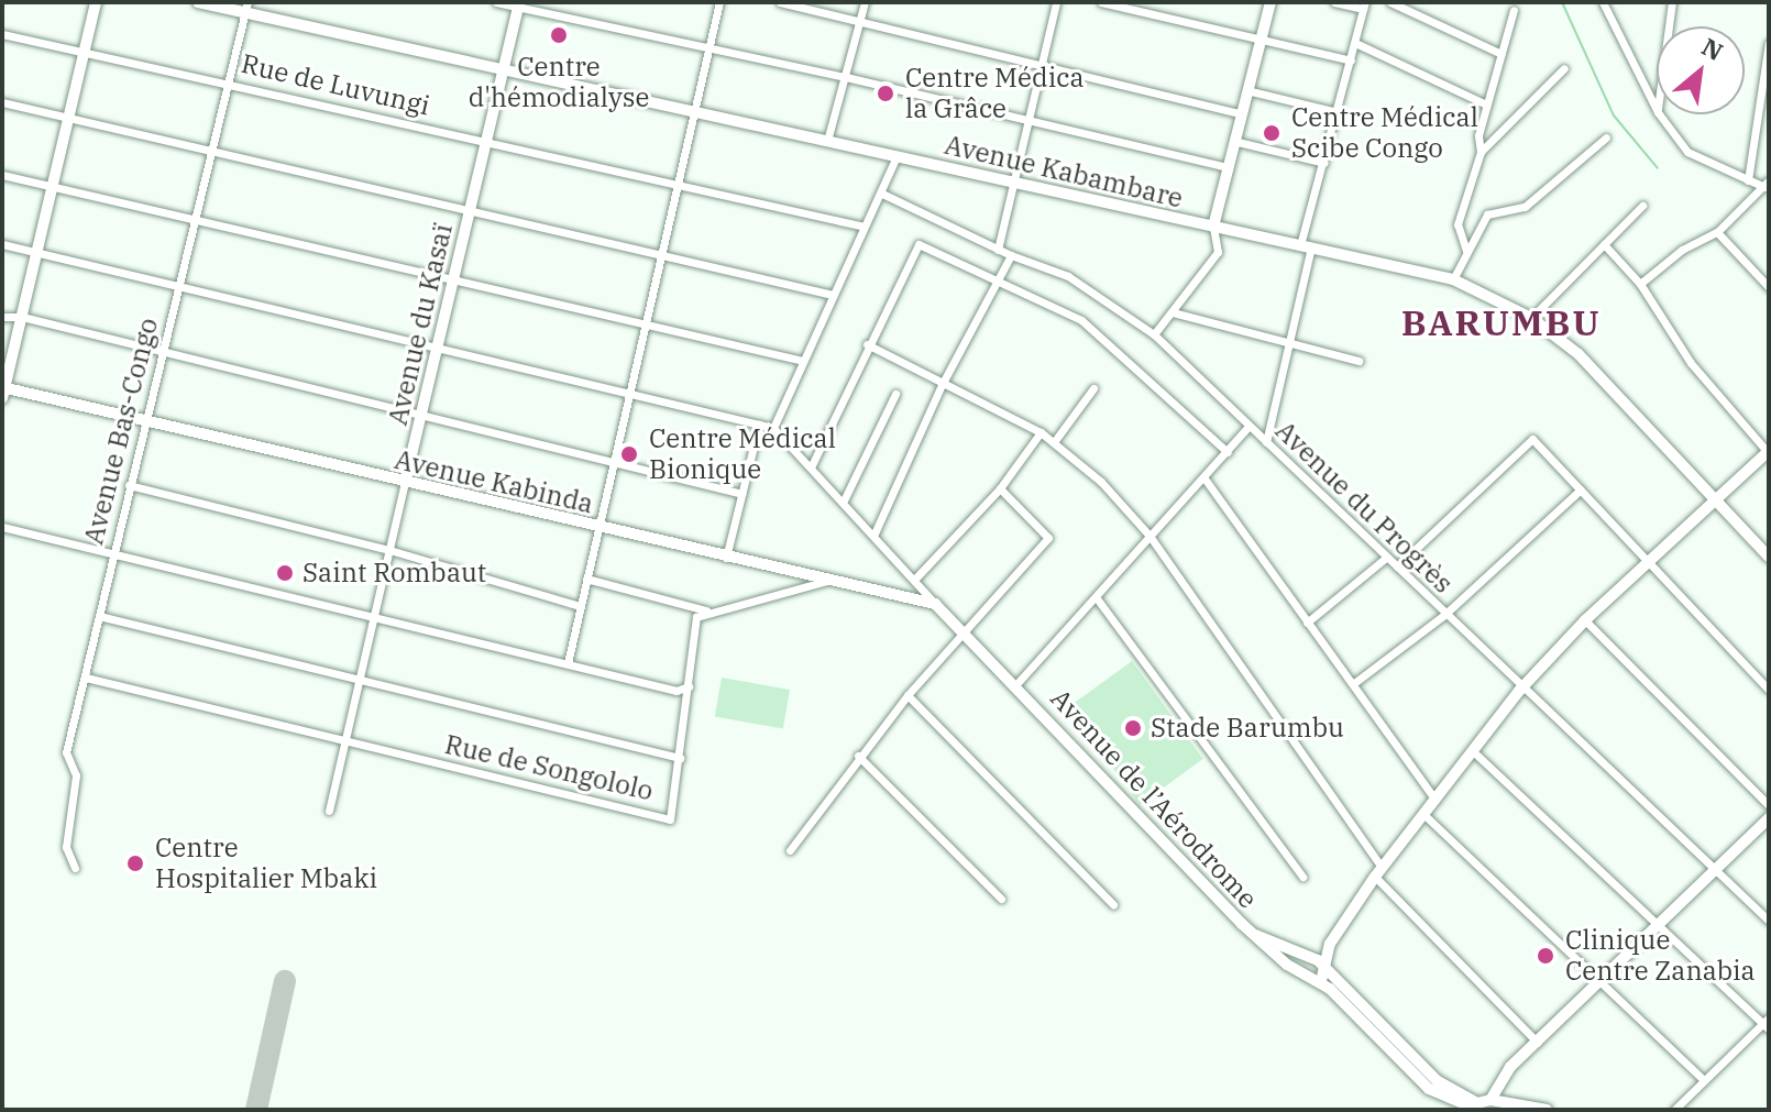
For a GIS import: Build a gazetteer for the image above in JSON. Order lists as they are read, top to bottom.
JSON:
{
  "streets": {
    "main road": [
      "Avenue Kabambare",
      "Avenue du Kasaï",
      "Avenue Kabinda",
      "Avenue de l’Aérodrome"
    ],
    "street": [
      "Rue de Luvungi",
      "Avenue Bas-Congo",
      "Avenue du Progrès",
      "Rue de Songololo"
    ]
  },
  "crossings": [
    ["Rue de Luvungi", "Avenue du Kasaï"],
    ["Rue de Luvungi", "Avenue Bas-Congo"],
    ["Avenue Kabambare", "Avenue du Kasaï"],
    ["Avenue Kabambare", "Avenue Bas-Congo"],
    ["Avenue du Kasaï", "Avenue Kabinda"],
    ["Avenue du Kasaï", "Rue de Songololo"],
    ["Avenue Bas-Congo", "Avenue Kabinda"],
    ["Avenue Bas-Congo", "Rue de Songololo"],
    ["Avenue Kabinda", "Avenue de l’Aérodrome"]
  ],
  "districts": ["BARUMBU"],
  "places": [
    "Centre d'hémodialyse",
    "Centre Médica la Grâce",
    "Centre Médical Scibe Congo",
    "Centre Médical Bionique",
    "Saint Rombaut",
    "Stade Barumbu",
    "Centre Hospitalier Mbaki",
    "Clinique Centre Zanabia"
  ],
  "north": "top right"
}
